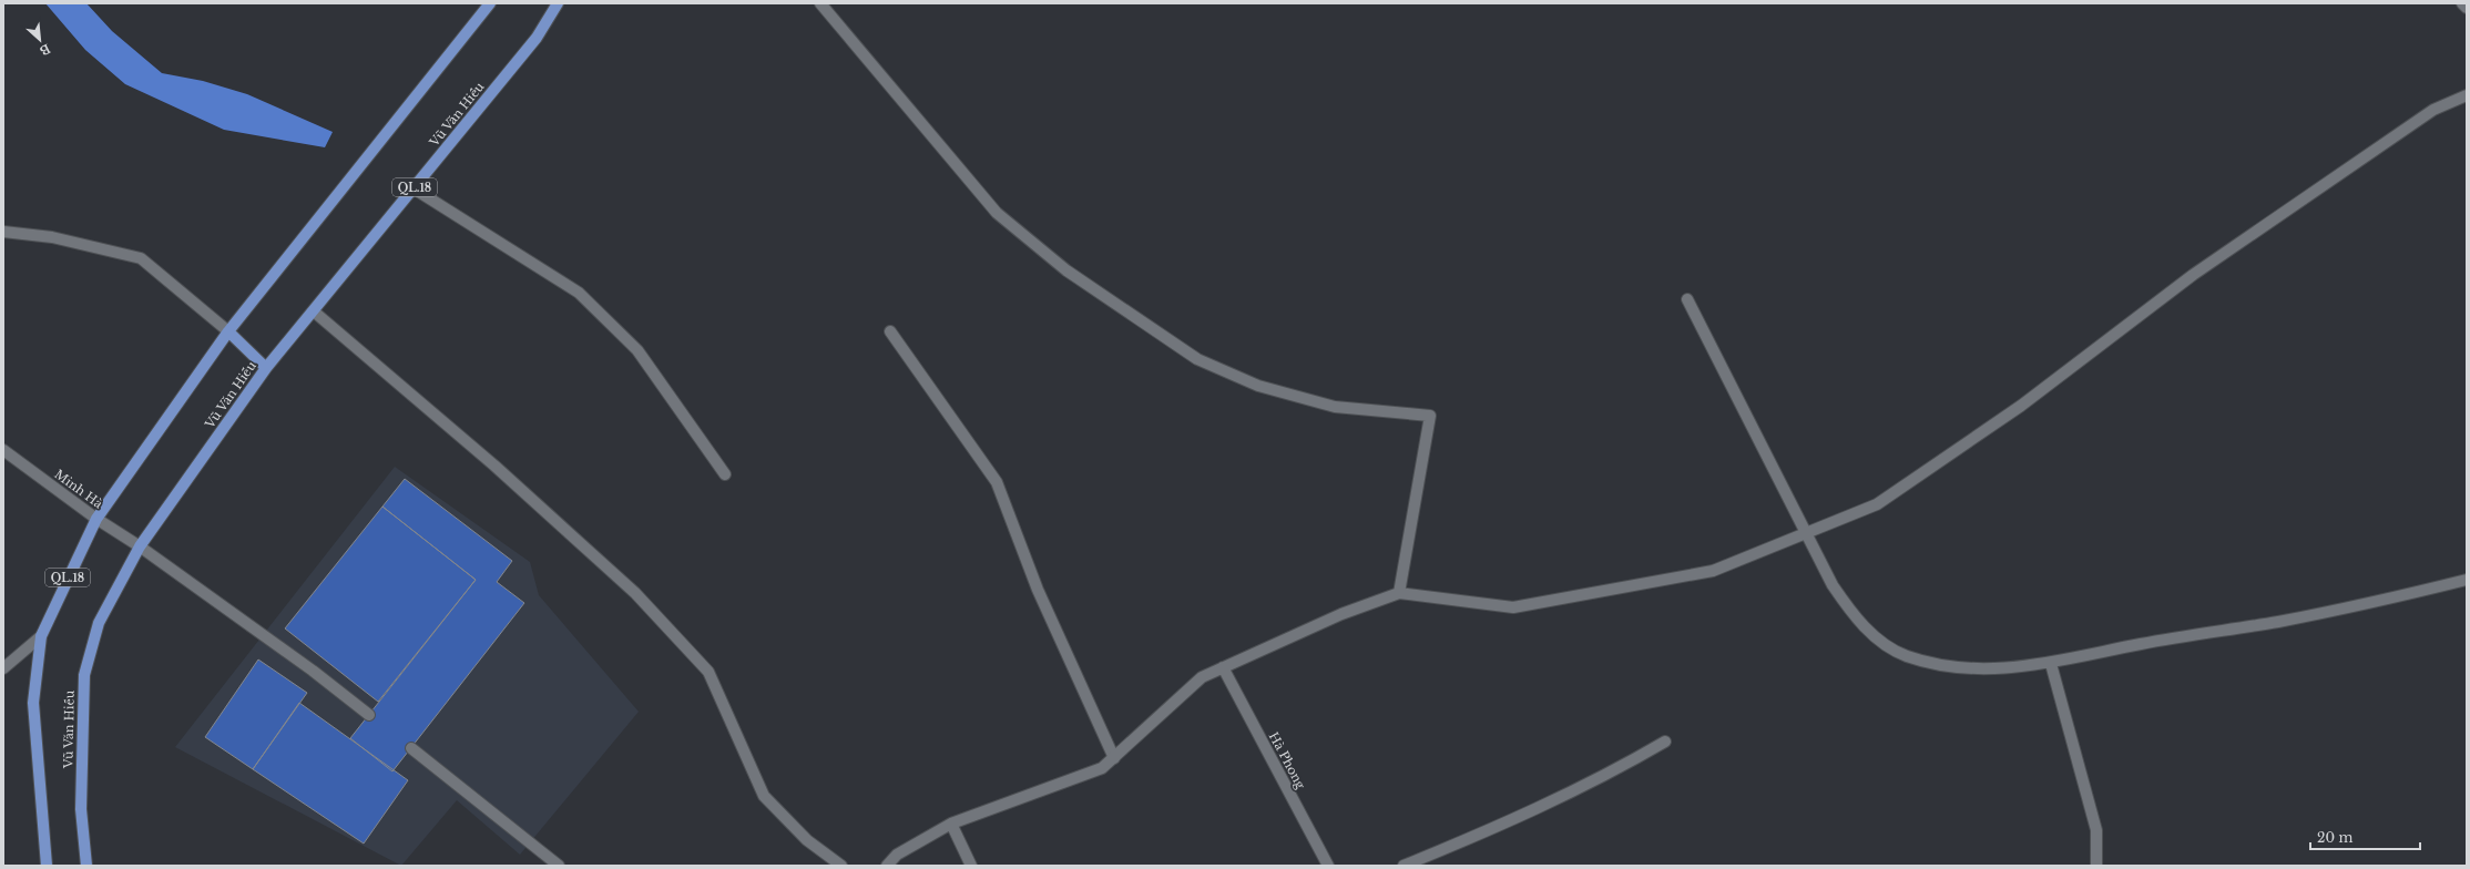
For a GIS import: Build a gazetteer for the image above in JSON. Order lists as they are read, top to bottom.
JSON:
{
  "streets": {
    "main road": ["Vũ Văn Hiếu", "QL.18"],
    "street": ["Minh Hà", "Hà Phong"]
  },
  "crossings": [
    ["Vũ Văn Hiếu", "Minh Hà"],
    ["QL.18", "Minh Hà"]
  ],
  "scale_bar": "20 m",
  "north": "bottom right"
}
